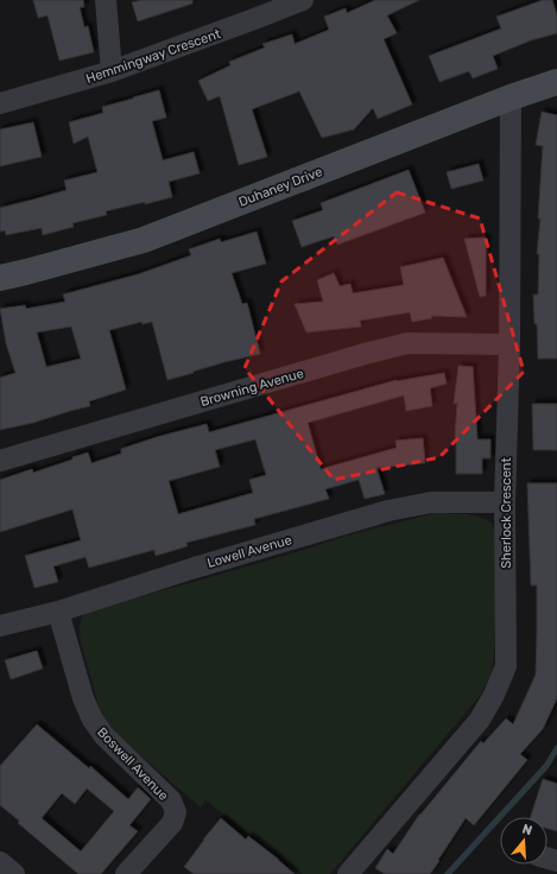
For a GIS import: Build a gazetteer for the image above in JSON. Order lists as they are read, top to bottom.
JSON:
{
  "streets": {
    "street": [
      "Hemmingway Crescent",
      "Duhaney Drive",
      "Browning Avenue",
      "Sherlock Crescent",
      "Lowell Avenue",
      "Boswell Avenue"
    ]
  },
  "crossings": [
    ["Duhaney Drive", "Sherlock Crescent"],
    ["Browning Avenue", "Sherlock Crescent"],
    ["Sherlock Crescent", "Lowell Avenue"],
    ["Lowell Avenue", "Boswell Avenue"]
  ],
  "north": "top"
}
